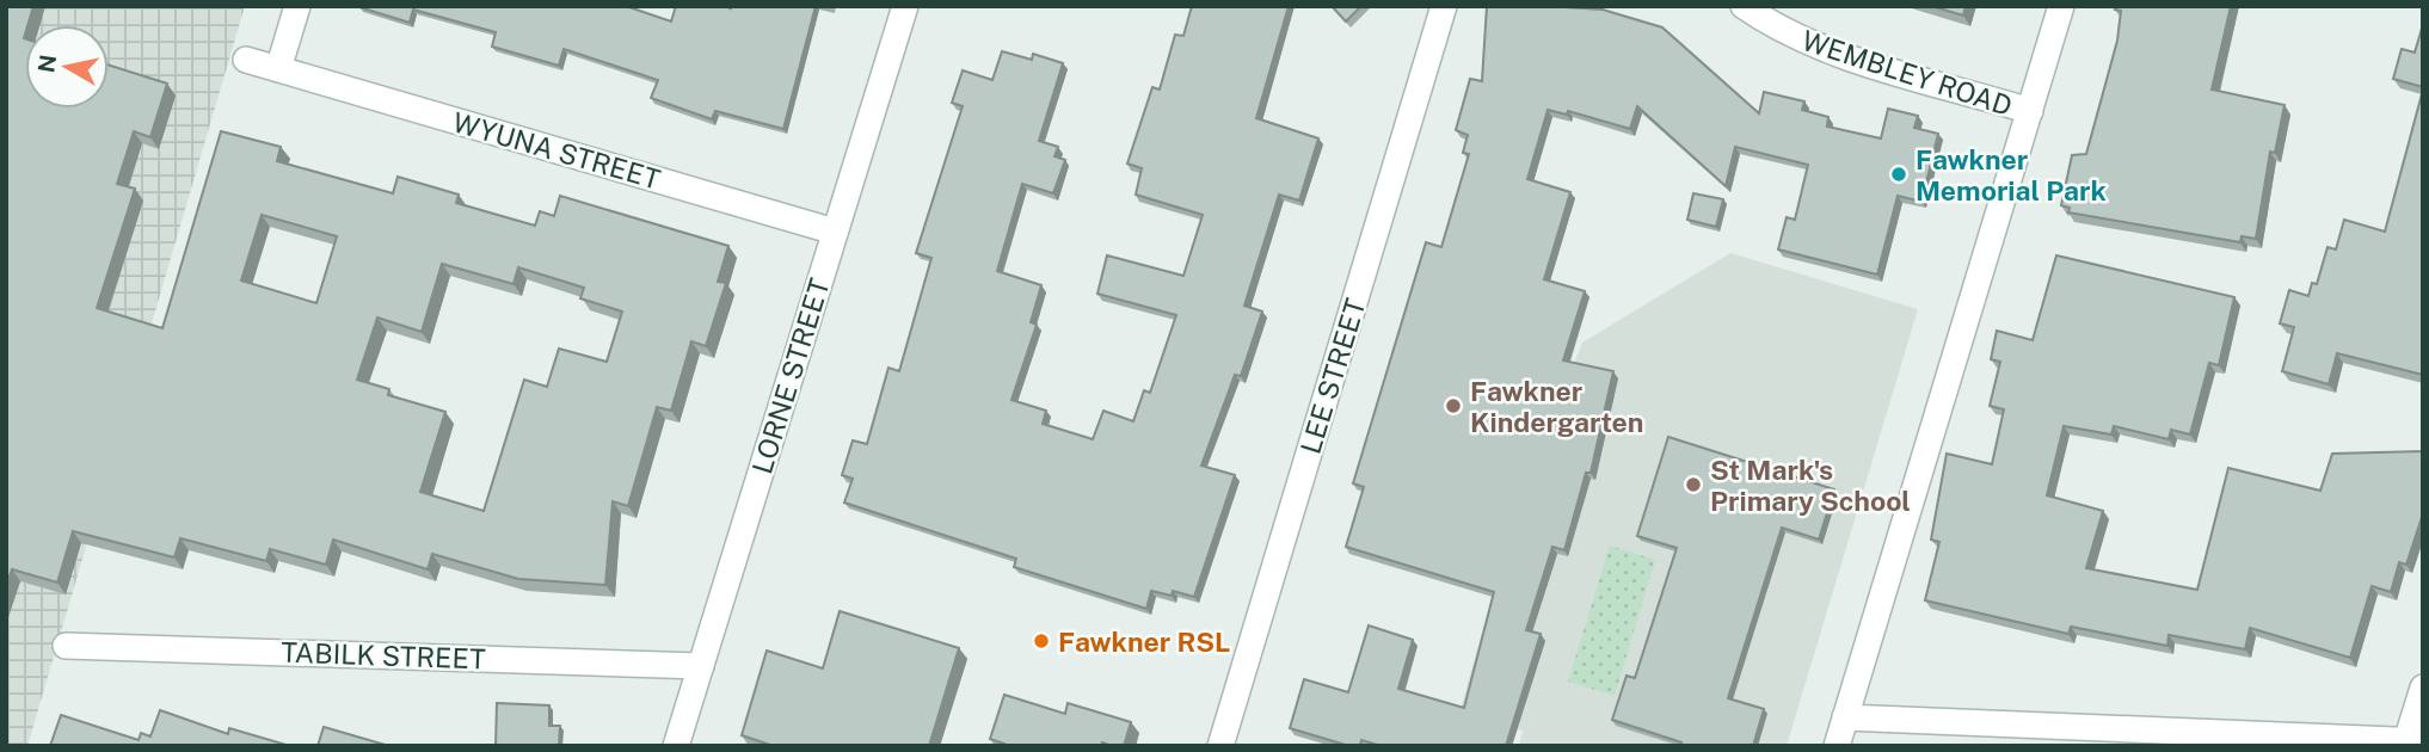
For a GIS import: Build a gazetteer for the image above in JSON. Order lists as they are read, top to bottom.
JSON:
{
  "streets": {
    "street": [
      "WEMBLEY ROAD",
      "WYUNA STREET",
      "LORNE STREET",
      "LEE STREET",
      "TABILK STREET"
    ]
  },
  "crossings": [
    ["WYUNA STREET", "LORNE STREET"],
    ["LORNE STREET", "TABILK STREET"]
  ],
  "places": [
    "Fawkner Memorial Park",
    "Fawkner Kindergarten",
    "St Mark's Primary School",
    "Fawkner RSL"
  ],
  "north": "left"
}
